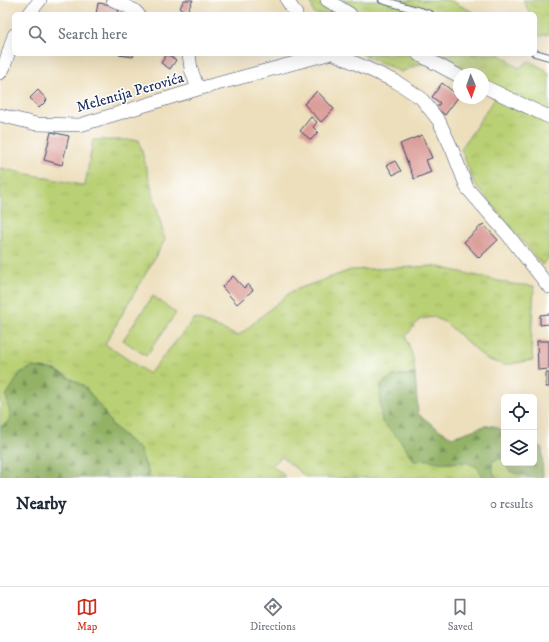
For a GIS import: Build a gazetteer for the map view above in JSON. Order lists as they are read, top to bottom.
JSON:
{
  "streets": {
    "street": ["Melentija Perovića"]
  },
  "north": "bottom",
  "page": {
    "search": "Search here",
    "heading": ["Nearby", "0 results"],
    "nav": ["Map", "Directions", "Saved"]
  }
}
